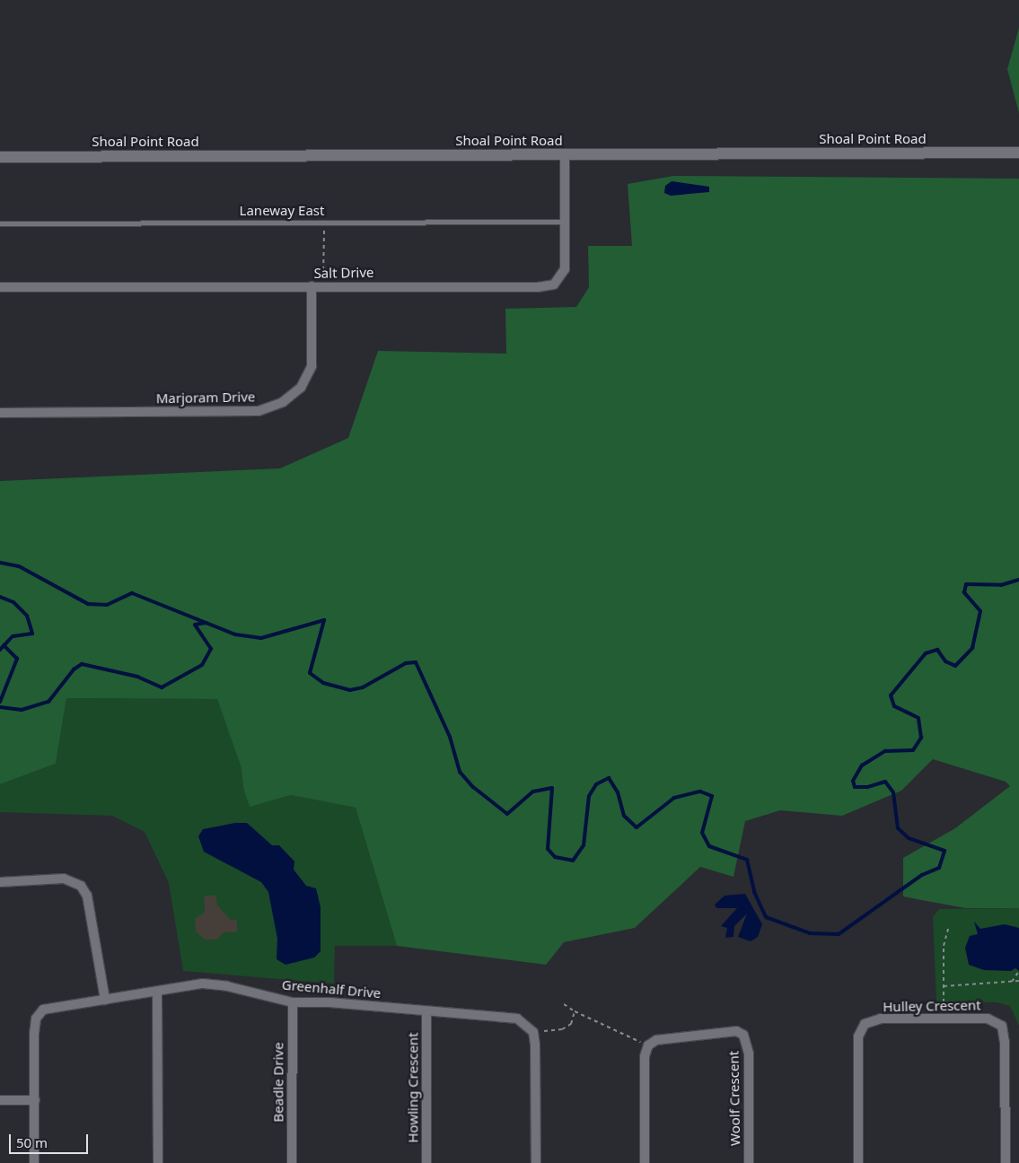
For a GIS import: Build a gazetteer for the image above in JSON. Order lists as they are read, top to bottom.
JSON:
{
  "streets": {
    "street": [
      "Shoal Point Road",
      "Salt Drive",
      "Marjoram Drive",
      "Greenhalf Drive",
      "Hulley Crescent",
      "Beadle Drive",
      "Howling Crescent",
      "Woolf Crescent"
    ],
    "lane": ["Laneway East"]
  },
  "crossings": [
    ["Shoal Point Road", "Salt Drive"],
    ["Laneway East", "Salt Drive"],
    ["Salt Drive", "Marjoram Drive"],
    ["Greenhalf Drive", "Beadle Drive"],
    ["Greenhalf Drive", "Howling Crescent"]
  ],
  "scale_bar": "50 m"
}
